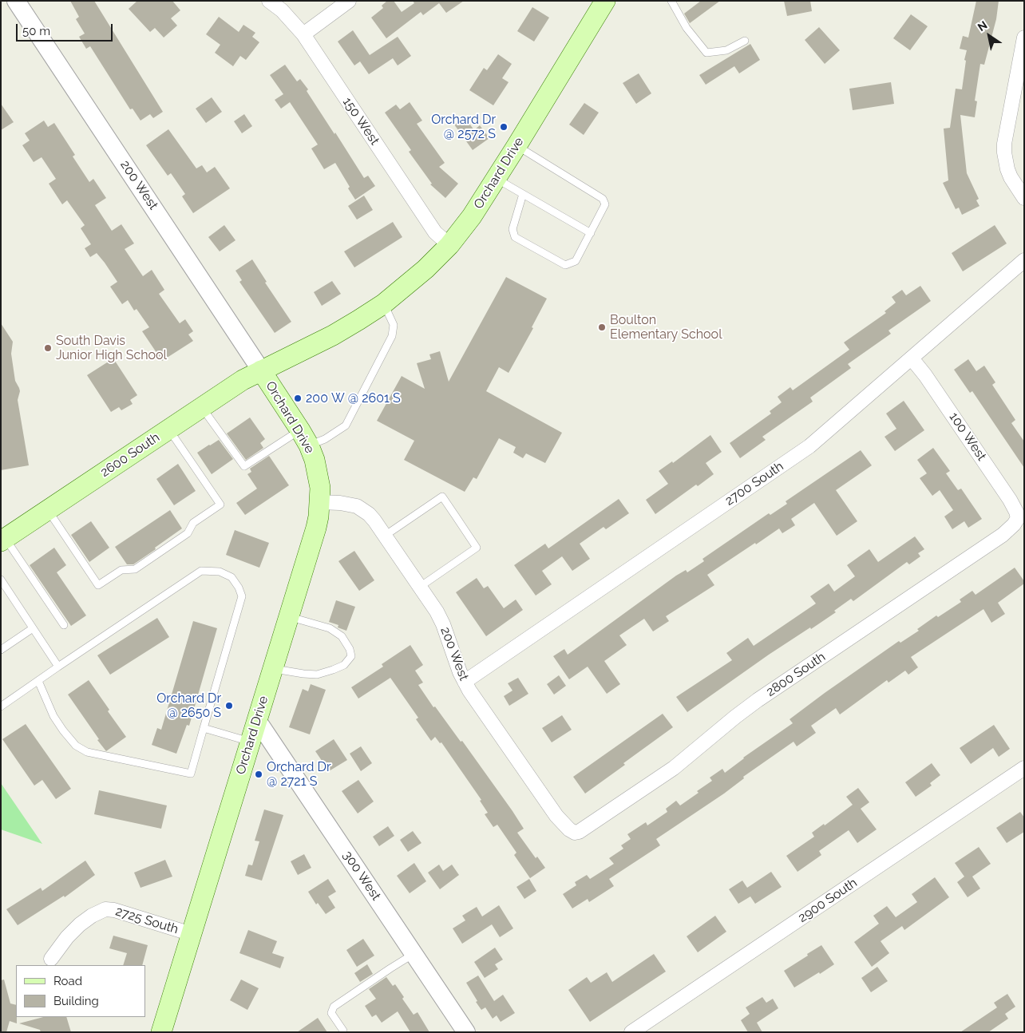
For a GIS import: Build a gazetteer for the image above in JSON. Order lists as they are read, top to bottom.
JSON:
{
  "streets": {
    "main road": ["Orchard Drive", "2600 South"],
    "street": [
      "150 West",
      "200 West",
      "100 West",
      "2700 South",
      "2800 South",
      "300 West",
      "2900 South",
      "2725 South"
    ]
  },
  "crossings": [
    ["150 West", "Orchard Drive"],
    ["Orchard Drive", "200 West"],
    ["Orchard Drive", "2600 South"],
    ["Orchard Drive", "300 West"],
    ["Orchard Drive", "2725 South"],
    ["200 West", "2600 South"],
    ["200 West", "2700 South"],
    ["200 West", "2800 South"],
    ["100 West", "2700 South"],
    ["100 West", "2800 South"]
  ],
  "places": [
    "Orchard Dr @ 2572 S",
    "Boulton Elementary School",
    "South Davis Junior High School",
    "200 W @ 2601 S",
    "Orchard Dr @ 2650 S",
    "Orchard Dr @ 2721 S"
  ],
  "legend": ["Road", "Building"],
  "scale_bar": "50 m",
  "north": "top left"
}
